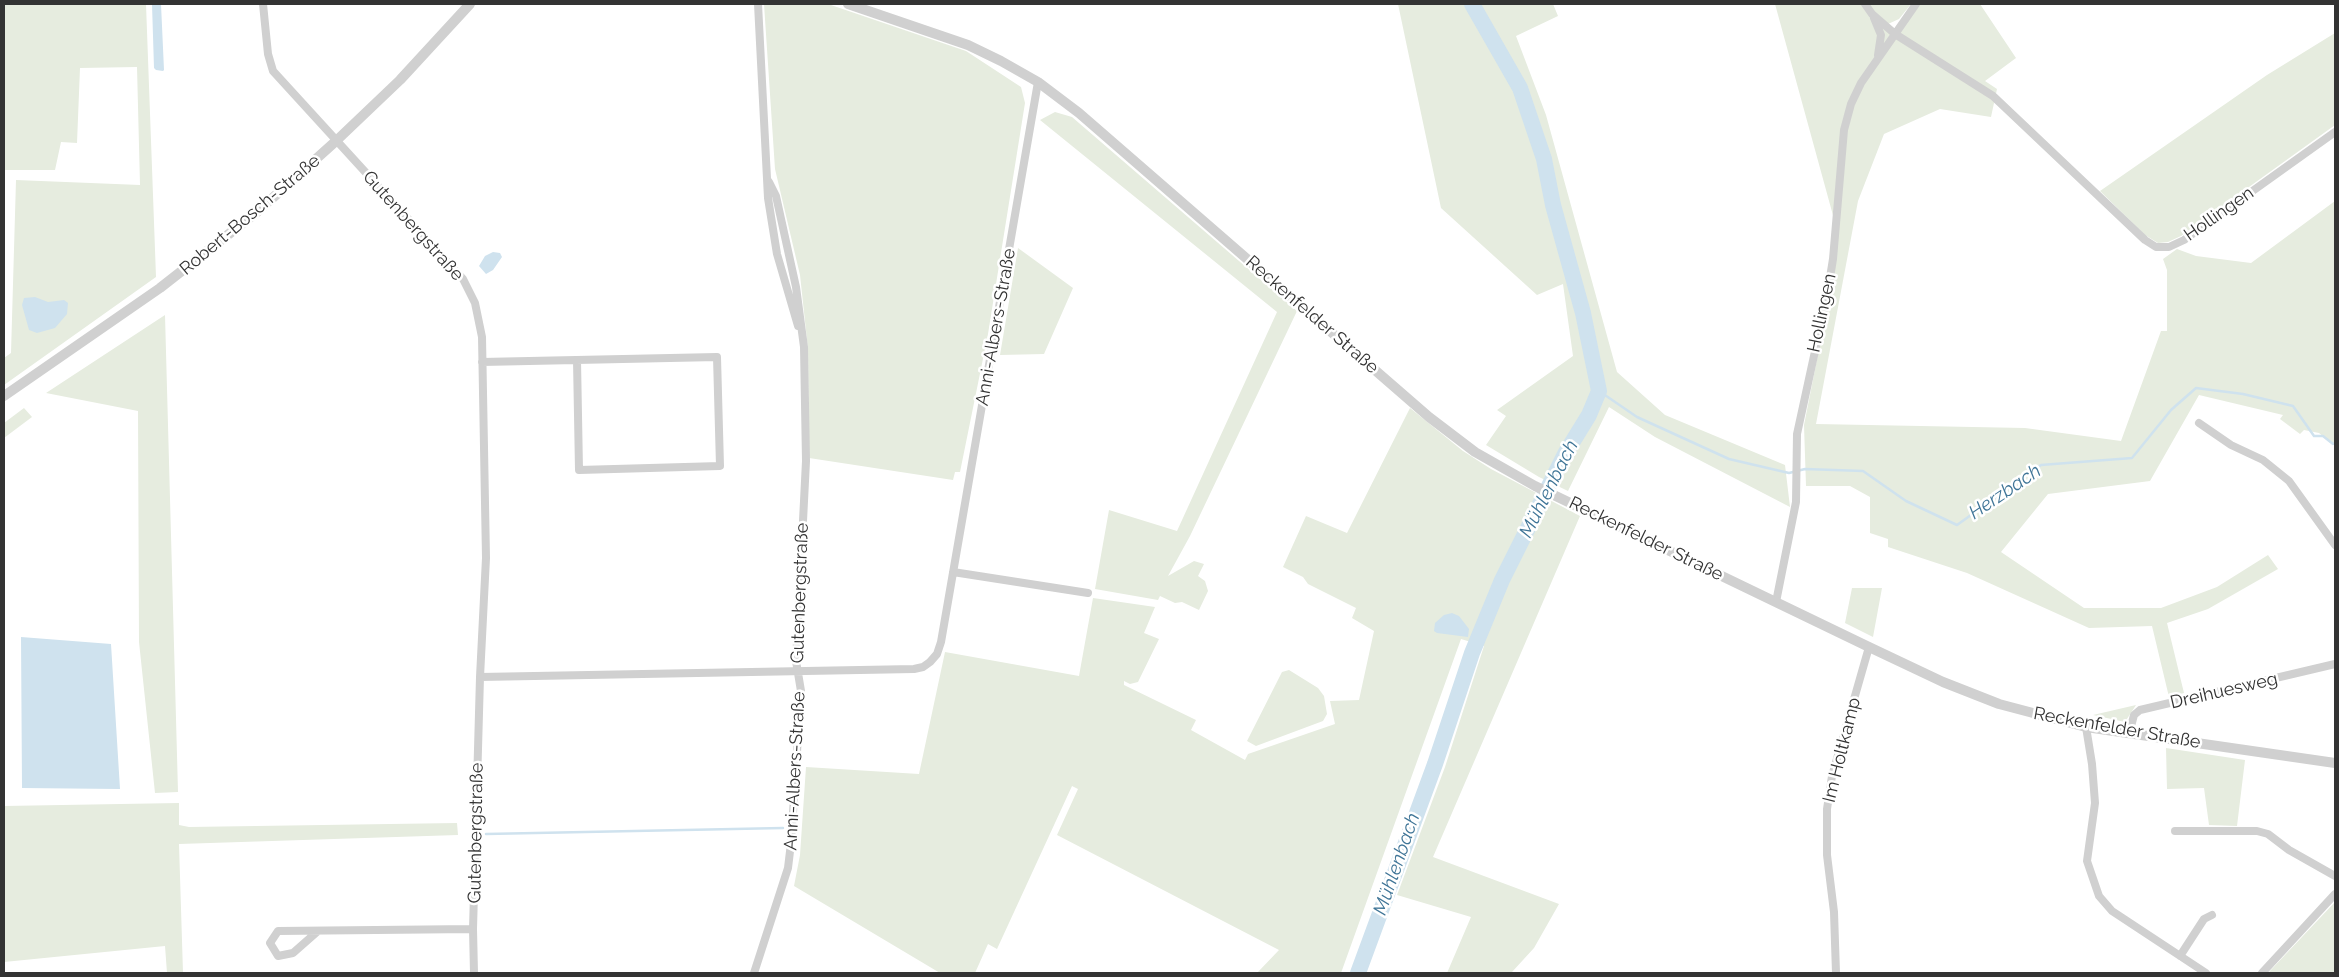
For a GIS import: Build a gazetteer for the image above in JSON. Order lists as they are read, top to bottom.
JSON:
{
  "streets": {
    "street": [
      "Hollingen",
      "Robert-Bosch-Straße",
      "Gutenbergstraße",
      "Reckenfelder Straße",
      "Anni-Albers-Straße",
      "Dreihuesweg",
      "Im Holtkamp"
    ]
  },
  "crossings": [
    ["Hollingen", "Reckenfelder Straße"],
    ["Robert-Bosch-Straße", "Gutenbergstraße"],
    ["Gutenbergstraße", "Anni-Albers-Straße"],
    ["Reckenfelder Straße", "Anni-Albers-Straße"],
    ["Reckenfelder Straße", "Dreihuesweg"],
    ["Reckenfelder Straße", "Im Holtkamp"]
  ],
  "water": ["Mühlenbach", "Herzbach"]
}
